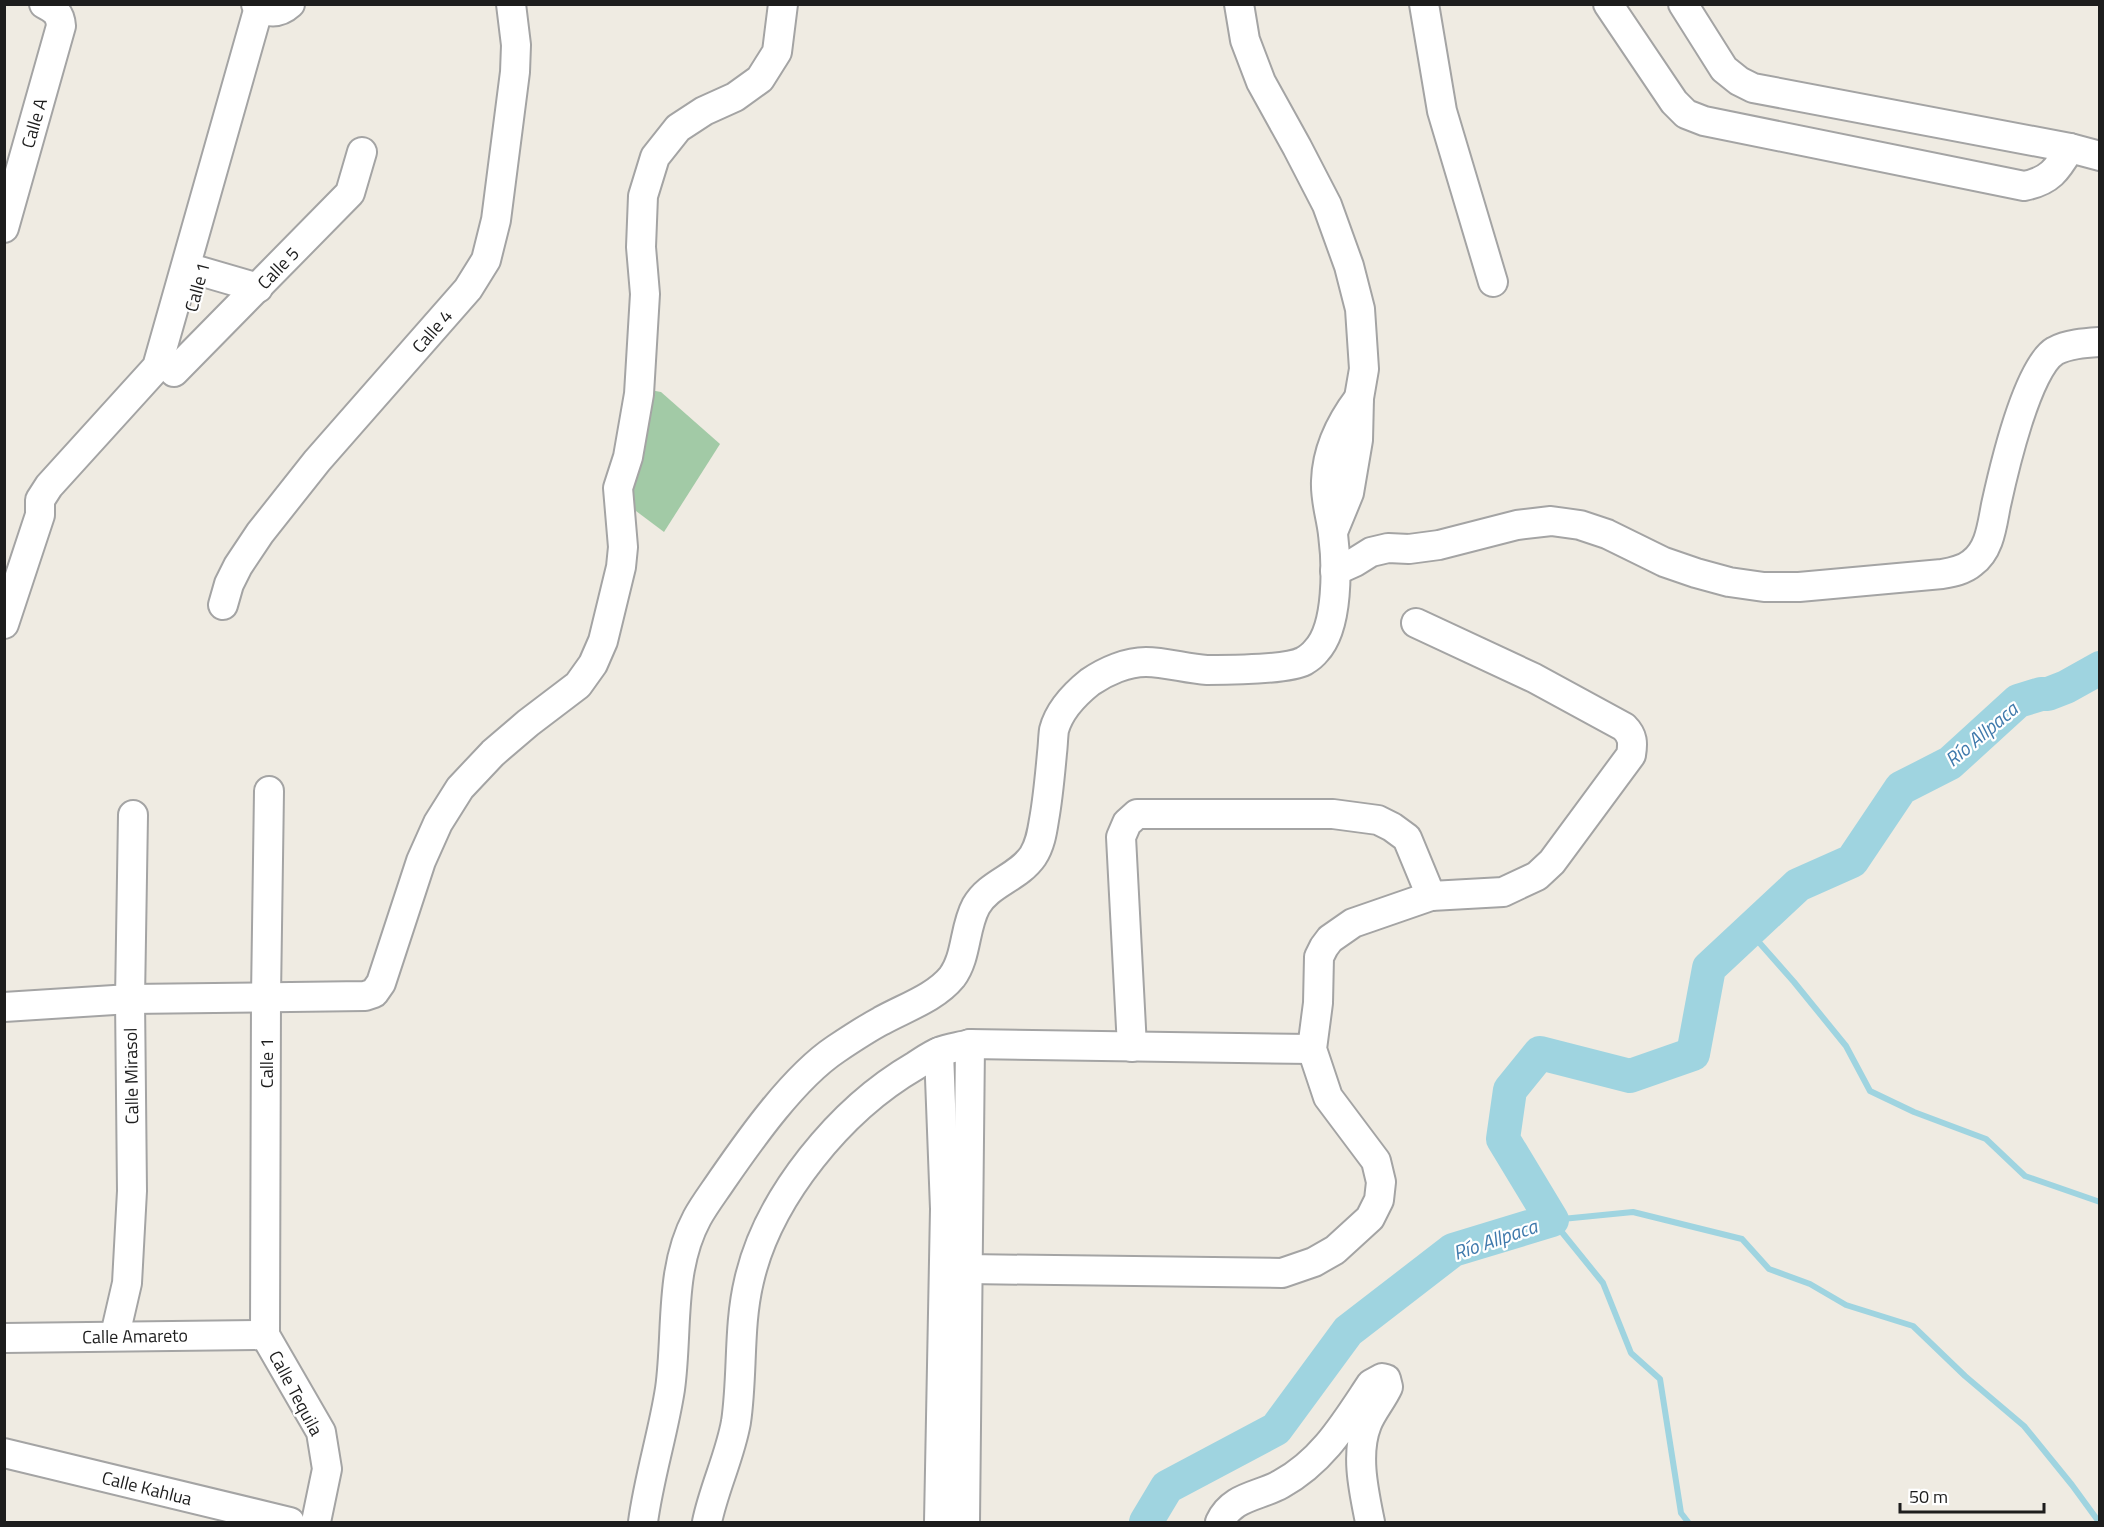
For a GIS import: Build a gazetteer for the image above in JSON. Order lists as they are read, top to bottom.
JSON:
{
  "streets": {
    "street": [
      "Calle A",
      "Calle 5",
      "Calle 1",
      "Calle 4",
      "Calle Mirasol",
      "Calle Amareto",
      "Calle Tequila",
      "Calle Kahlua"
    ]
  },
  "crossings": [
    ["Calle 5", "Calle 1"],
    ["Calle 1", "Calle Amareto"],
    ["Calle 1", "Calle Tequila"],
    ["Calle Mirasol", "Calle Amareto"],
    ["Calle Amareto", "Calle Tequila"]
  ],
  "water": ["Río Allpaca"],
  "scale_bar": "50 m"
}
